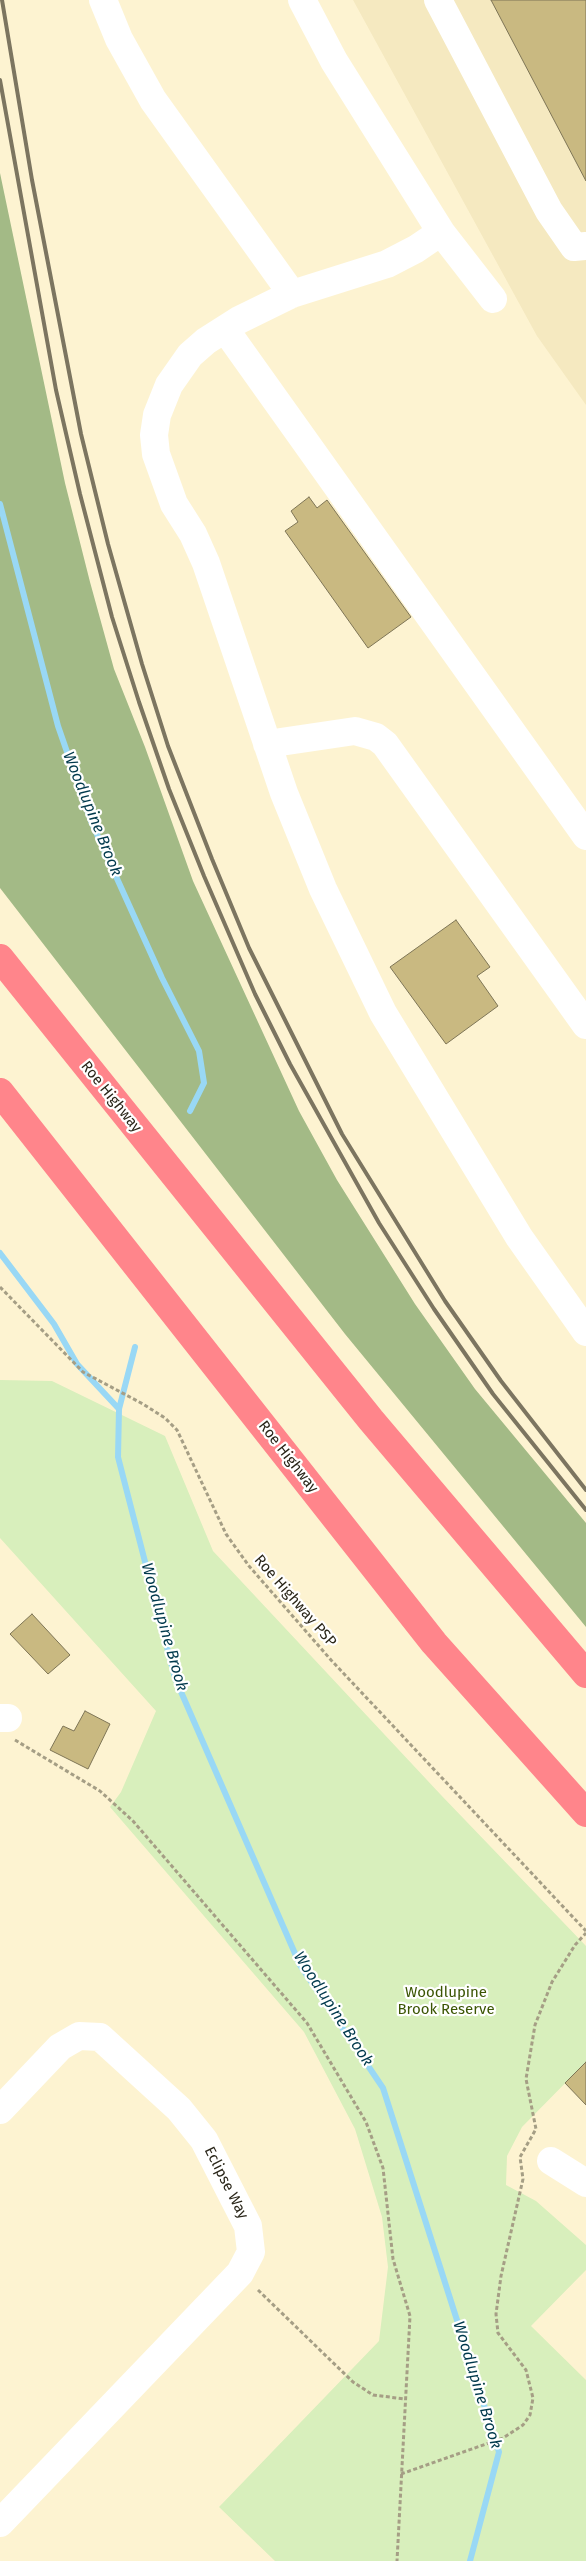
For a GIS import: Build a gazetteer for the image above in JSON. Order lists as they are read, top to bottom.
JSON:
{
  "streets": {
    "highway": ["Roe Highway"],
    "street": ["Eclipse Way"],
    "path": ["Roe Highway PSP"]
  },
  "water": ["Woodlupine Brook"],
  "parks": ["Woodlupine Brook Reserve"]
}
